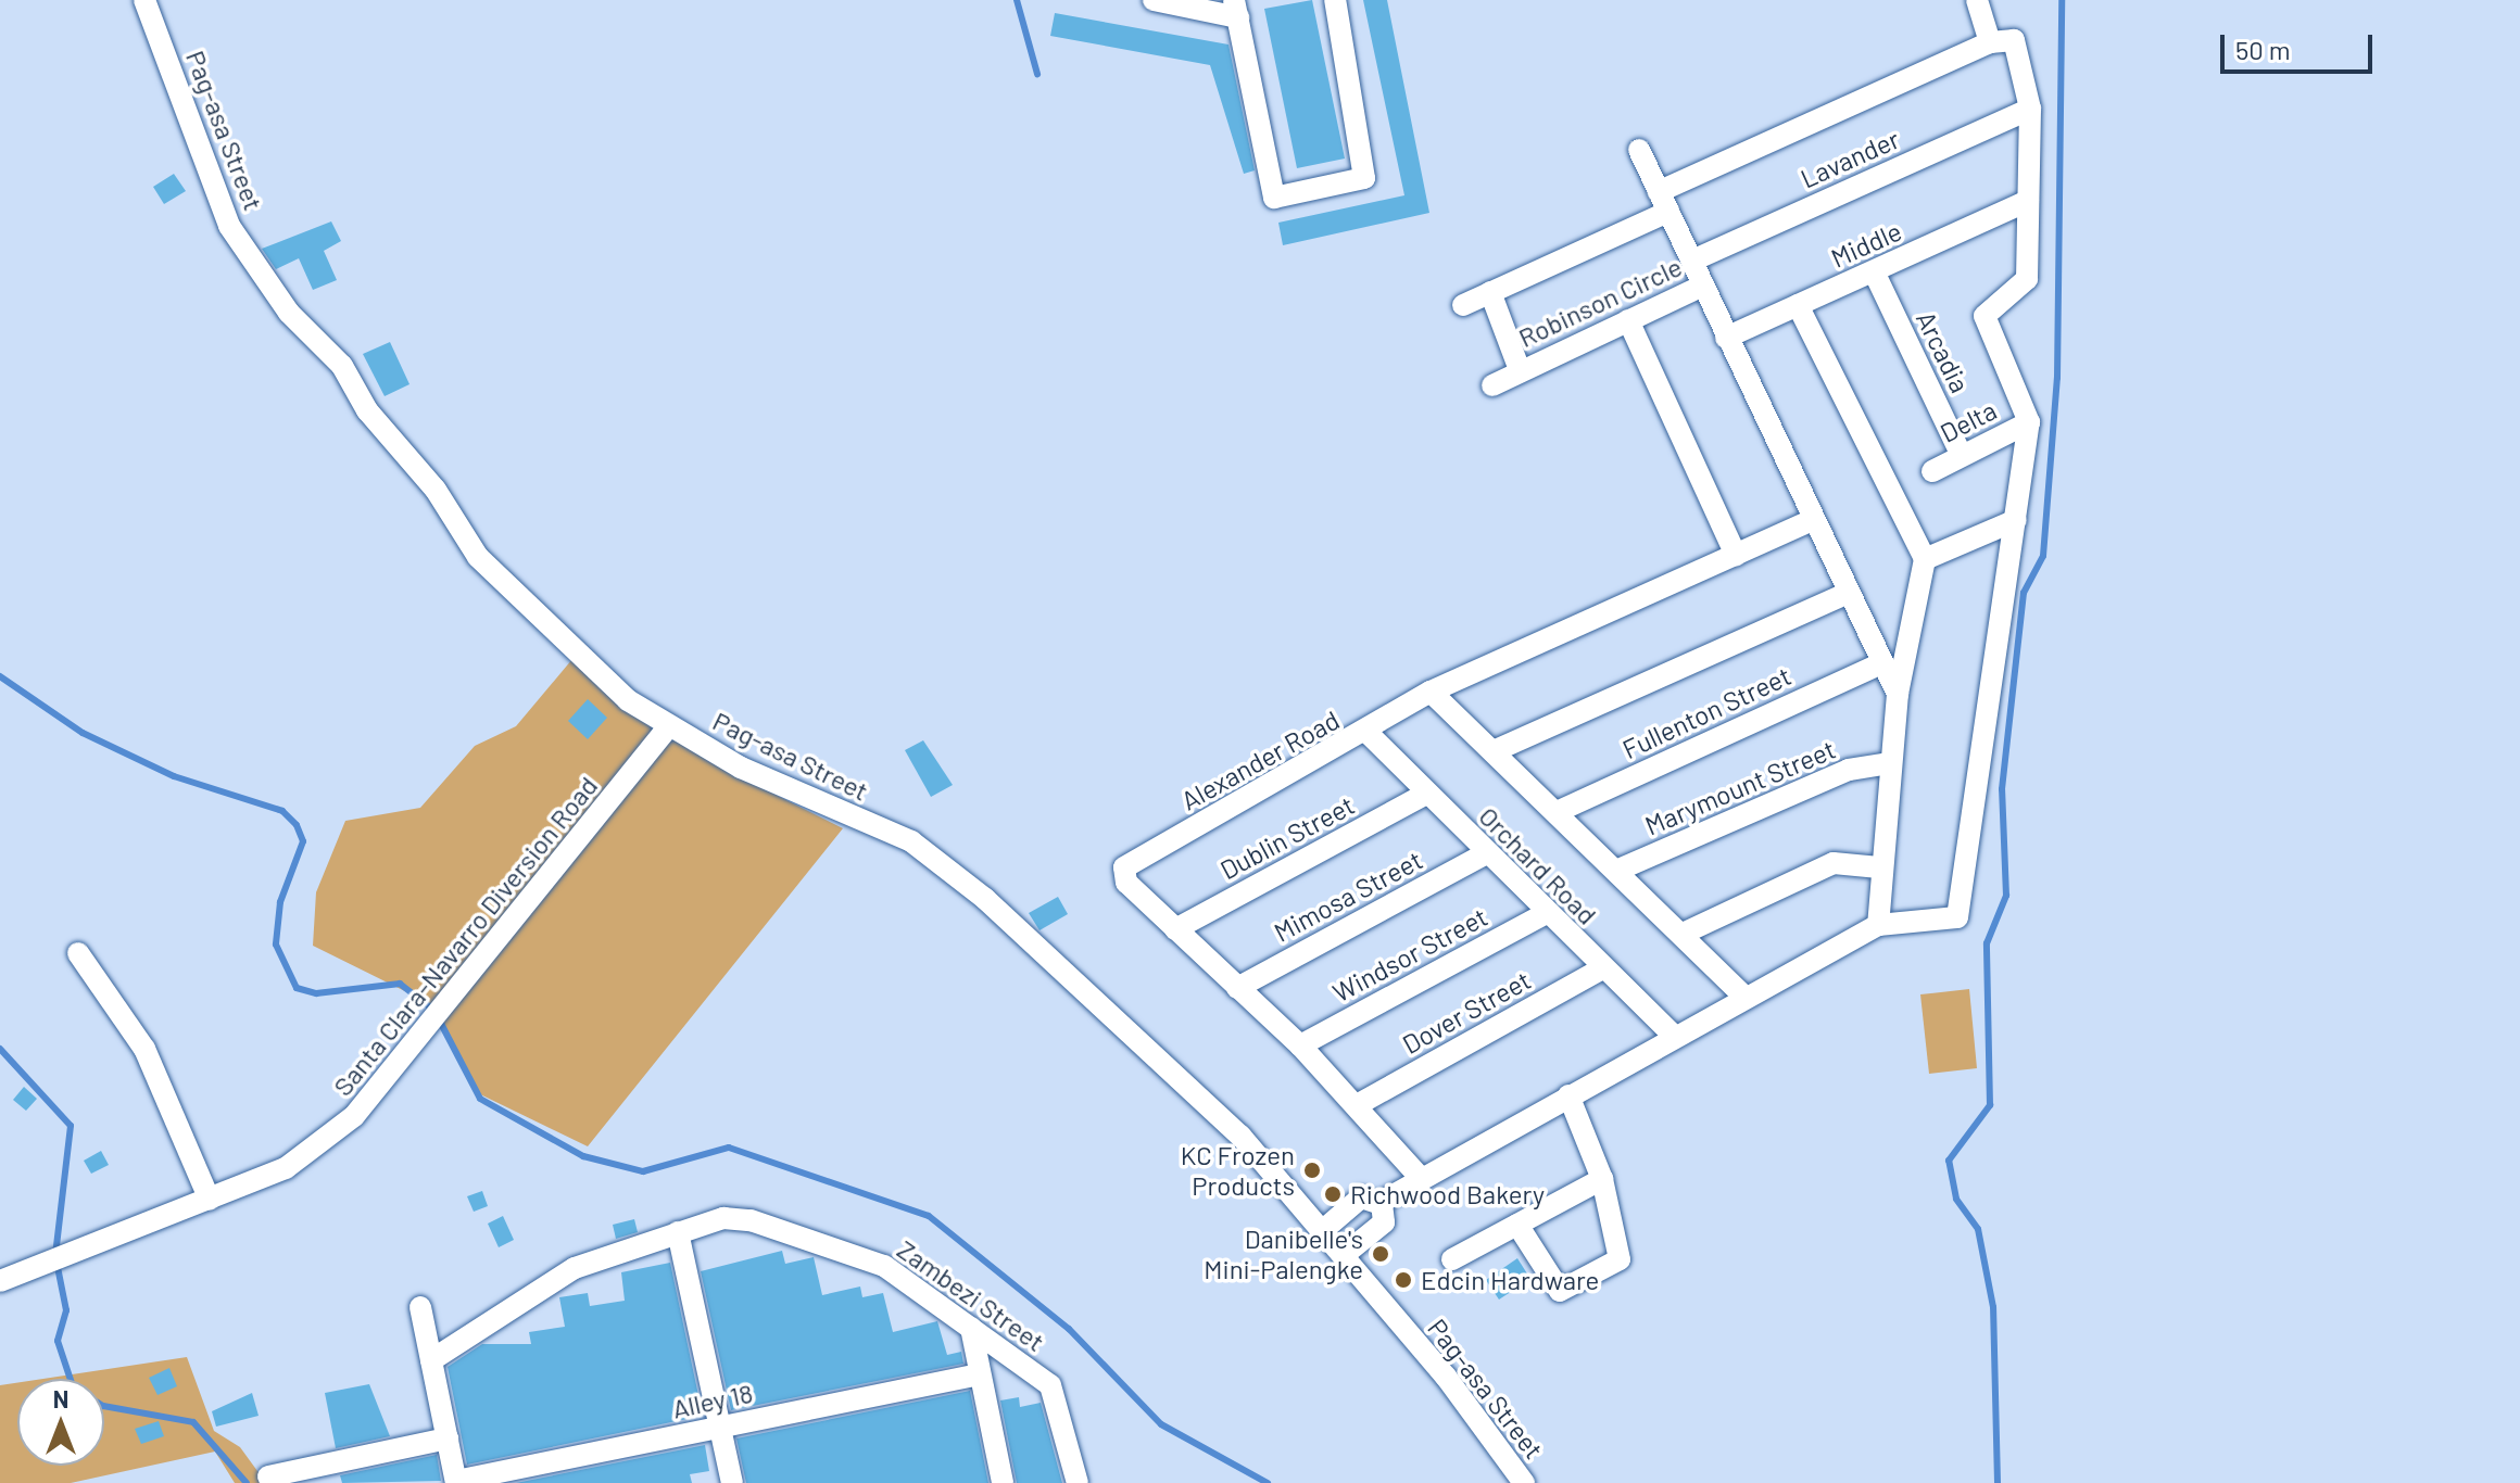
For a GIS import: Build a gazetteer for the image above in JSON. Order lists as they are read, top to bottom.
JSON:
{
  "streets": {
    "street": [
      "Pag-asa Street",
      "Lavander",
      "Middle",
      "Robinson Circle",
      "Arcadia",
      "Delta",
      "Fullenton Street",
      "Alexander Road",
      "Marymount Street",
      "Dublin Street",
      "Orchard Road",
      "Mimosa Street",
      "Santa Clara-Navarro Diversion Road",
      "Windsor Street",
      "Dover Street",
      "Zambezi Street",
      "Alley 18"
    ]
  },
  "crossings": [
    ["Pag-asa Street", "Santa Clara-Navarro Diversion Road"],
    ["Middle", "Arcadia"],
    ["Arcadia", "Delta"],
    ["Alexander Road", "Dublin Street"],
    ["Alexander Road", "Orchard Road"],
    ["Alexander Road", "Mimosa Street"],
    ["Alexander Road", "Windsor Street"],
    ["Alexander Road", "Dover Street"],
    ["Dublin Street", "Orchard Road"],
    ["Orchard Road", "Mimosa Street"],
    ["Orchard Road", "Windsor Street"],
    ["Orchard Road", "Dover Street"]
  ],
  "places": [
    "KC Frozen Products",
    "Richwood Bakery",
    "Danibelle's Mini-Palengke",
    "Edcin Hardware"
  ],
  "scale_bar": "50 m",
  "north": "top"
}
